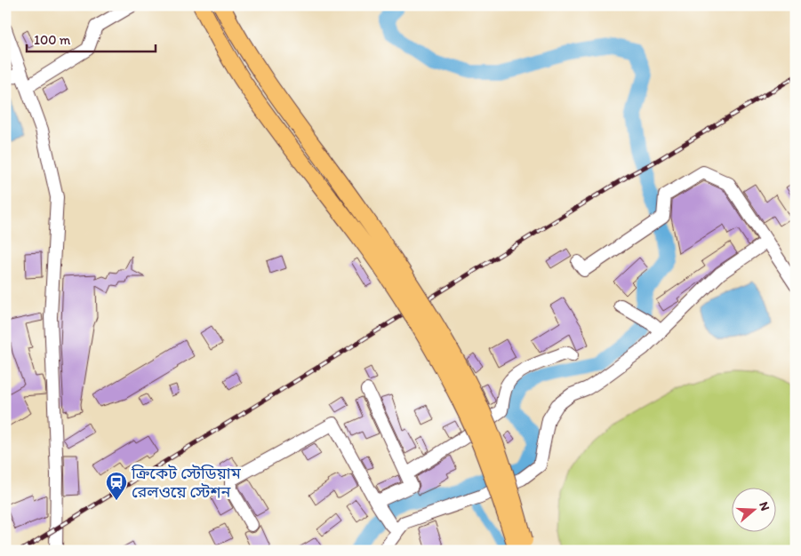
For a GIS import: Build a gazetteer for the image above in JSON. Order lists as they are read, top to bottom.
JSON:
{
  "places": {
    "station": ["ক্রিকেট স্টেডিয়াম রেলওয়ে স্টেশন"]
  },
  "scale_bar": "100 m",
  "north": "right"
}
